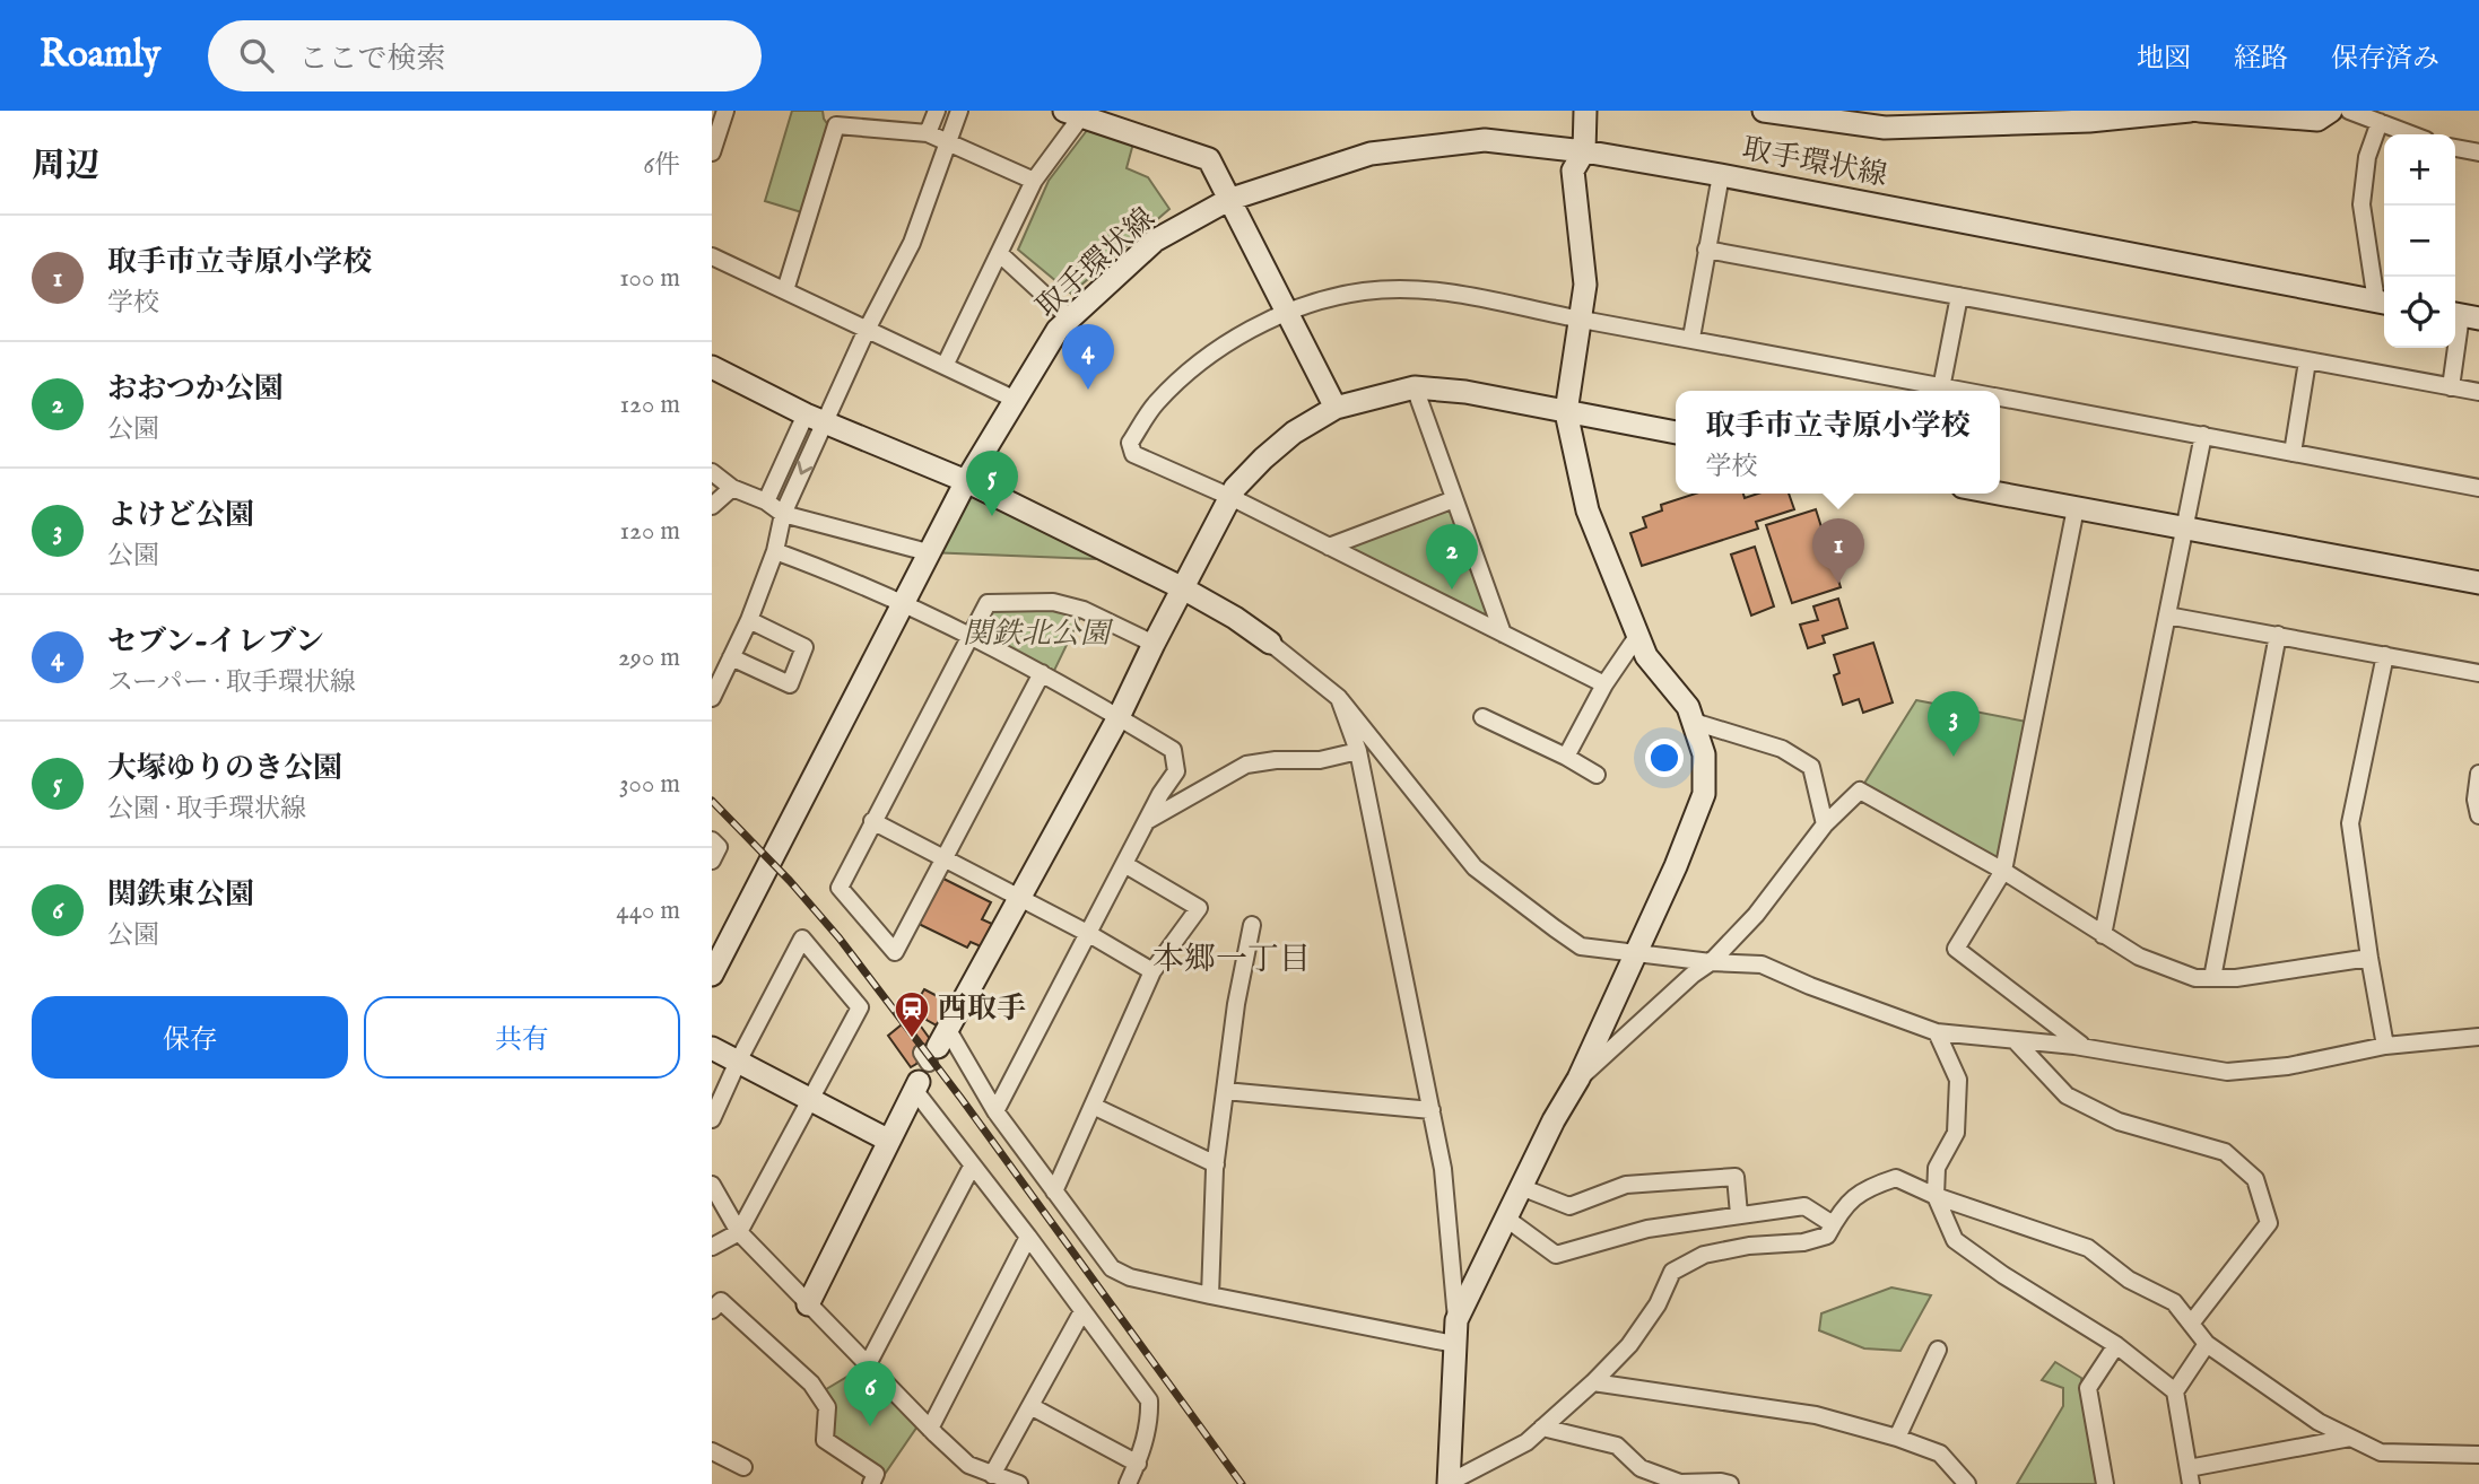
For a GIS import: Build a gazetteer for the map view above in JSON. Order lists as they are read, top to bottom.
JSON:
{
  "streets": {
    "street": ["取手環状線"]
  },
  "districts": ["本郷一丁目"],
  "parks": ["関鉄北公園"],
  "places": {
    "station": ["西取手"]
  },
  "page": {
    "header": "Roamly",
    "search": "ここで検索",
    "nav": ["地図", "経路", "保存済み"],
    "heading": ["周辺", "6件"],
    "map_buttons": ["+", "−"],
    "list": [
      {
        "mark": "1",
        "name": "取手市立寺原小学校",
        "note": "学校",
        "value": "100 m"
      },
      {
        "mark": "2",
        "name": "おおつか公園",
        "note": "公園",
        "value": "120 m"
      },
      {
        "mark": "3",
        "name": "よけど公園",
        "note": "公園",
        "value": "120 m"
      },
      {
        "mark": "4",
        "name": "セブン-イレブン",
        "note": "スーパー · 取手環状線",
        "value": "290 m"
      },
      {
        "mark": "5",
        "name": "大塚ゆりのき公園",
        "note": "公園 · 取手環状線",
        "value": "300 m"
      },
      {
        "mark": "6",
        "name": "関鉄東公園",
        "note": "公園",
        "value": "440 m"
      }
    ],
    "pins": [
      "4",
      "5",
      "1",
      "2",
      "3",
      "6"
    ],
    "popup": ["取手市立寺原小学校", "学校"],
    "buttons": ["保存", "共有"]
  }
}
